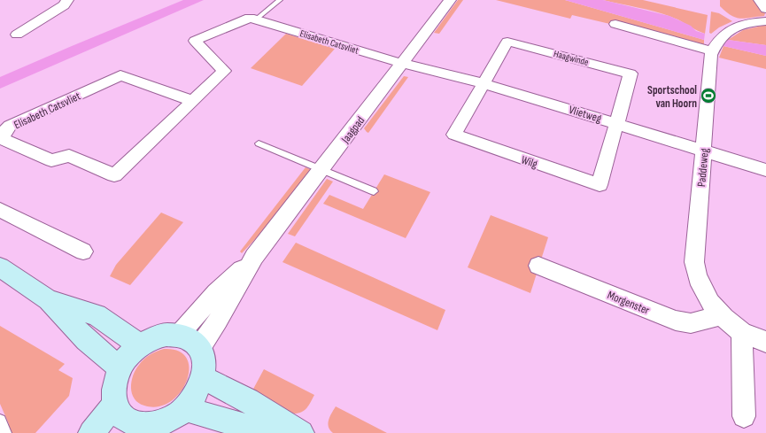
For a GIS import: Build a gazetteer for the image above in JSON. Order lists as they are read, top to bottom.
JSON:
{
  "streets": {
    "street": [
      "Elisabeth Catsvliet",
      "Haagwinde",
      "Vlietweg",
      "Jaagpad",
      "Wilg",
      "Paddeweg",
      "Morgenster"
    ]
  },
  "crossings": [
    ["Elisabeth Catsvliet", "Vlietweg"],
    ["Elisabeth Catsvliet", "Jaagpad"],
    ["Haagwinde", "Vlietweg"],
    ["Haagwinde", "Wilg"],
    ["Vlietweg", "Jaagpad"],
    ["Vlietweg", "Wilg"],
    ["Vlietweg", "Paddeweg"],
    ["Paddeweg", "Morgenster"]
  ],
  "places": {
    "sports": ["Sportschool van Hoorn"]
  }
}
